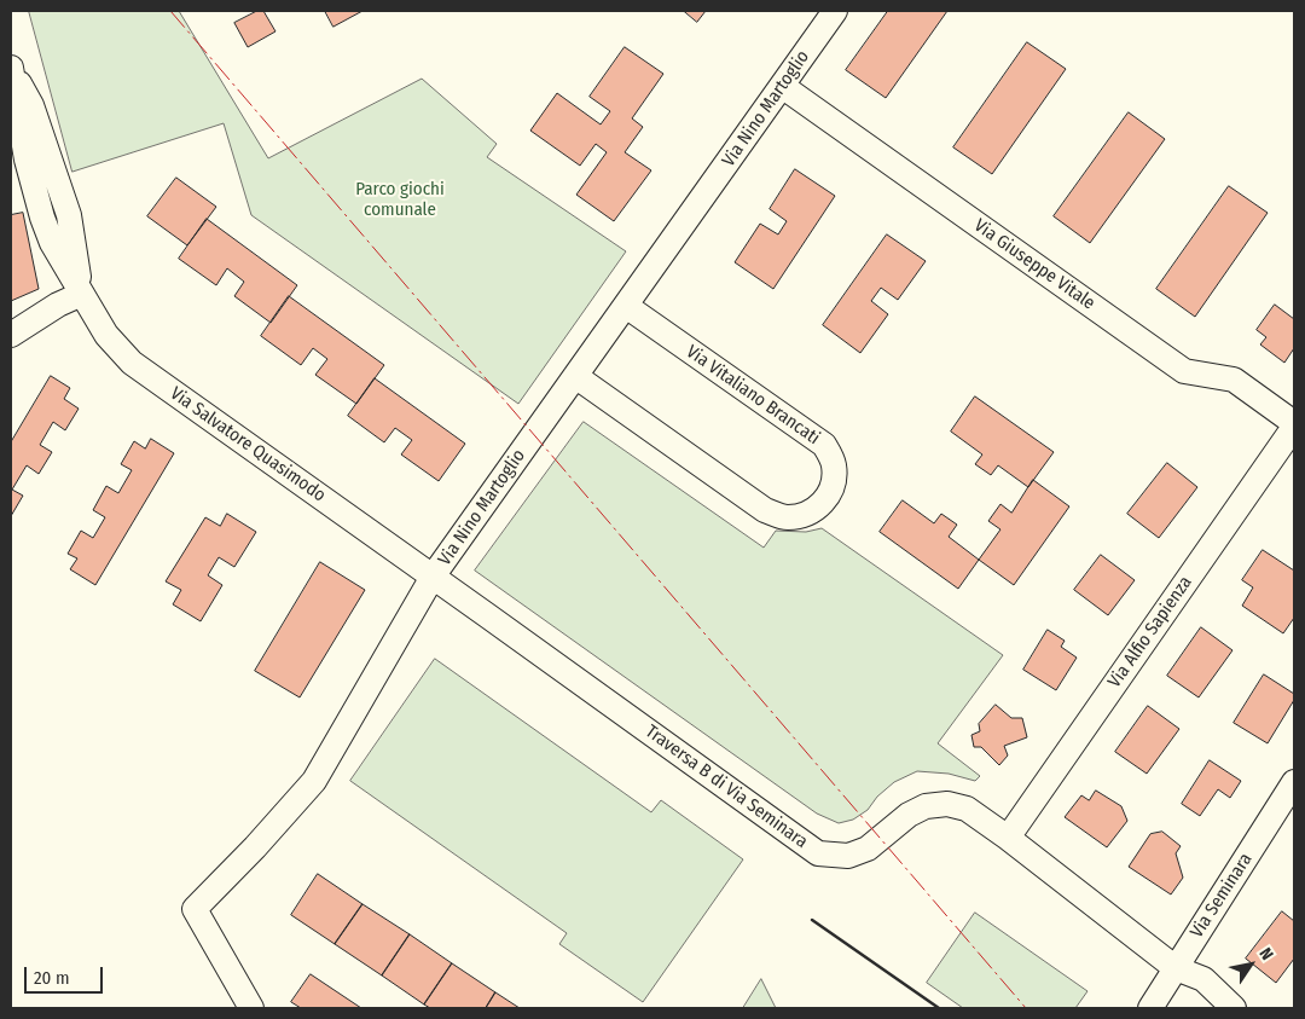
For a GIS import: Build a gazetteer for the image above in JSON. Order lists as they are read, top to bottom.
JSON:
{
  "streets": {
    "street": [
      "Via Nino Martoglio",
      "Via Giuseppe Vitale",
      "Via Vitaliano Brancati",
      "Via Salvatore Quasimodo",
      "Via Alfio Sapienza",
      "Traversa B di Via Seminara",
      "Via Seminara"
    ]
  },
  "crossings": [
    ["Via Nino Martoglio", "Via Giuseppe Vitale"],
    ["Via Nino Martoglio", "Via Vitaliano Brancati"],
    ["Via Nino Martoglio", "Via Salvatore Quasimodo"],
    ["Via Nino Martoglio", "Traversa B di Via Seminara"],
    ["Via Giuseppe Vitale", "Via Alfio Sapienza"],
    ["Via Salvatore Quasimodo", "Traversa B di Via Seminara"],
    ["Via Alfio Sapienza", "Traversa B di Via Seminara"],
    ["Traversa B di Via Seminara", "Via Seminara"]
  ],
  "parks": ["Parco giochi comunale"],
  "scale_bar": "20 m",
  "north": "top right"
}
